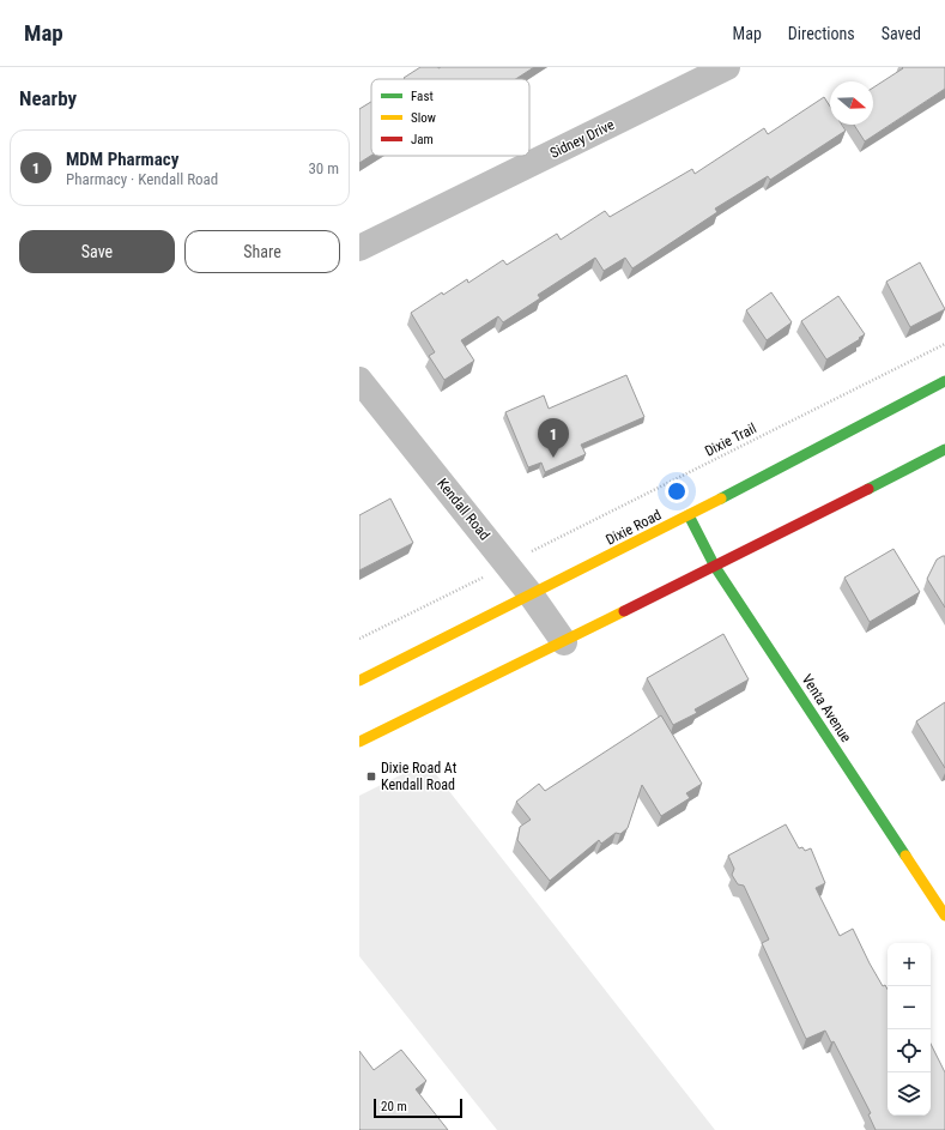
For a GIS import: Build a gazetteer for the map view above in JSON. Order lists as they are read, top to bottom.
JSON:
{
  "streets": {
    "main road": ["Dixie Road", "Venta Avenue"],
    "street": ["Sidney Drive", "Kendall Road"],
    "path": ["Dixie Trail"]
  },
  "crossings": [
    ["Kendall Road", "Dixie Road"],
    ["Dixie Road", "Venta Avenue"]
  ],
  "places": {
    "transit": ["Dixie Road At Kendall Road"]
  },
  "legend": ["Fast", "Slow", "Jam"],
  "scale_bar": "20 m",
  "north": "right",
  "page": {
    "header": "Map",
    "nav": ["Map", "Directions", "Saved"],
    "heading": "Nearby",
    "list": [
      {
        "mark": "1",
        "name": "MDM Pharmacy",
        "note": "Pharmacy · Kendall Road",
        "value": "30 m"
      }
    ],
    "buttons": ["Save", "Share"],
    "pins": "1",
    "map_buttons": ["+", "−"],
    "scale": "20 m"
  }
}
